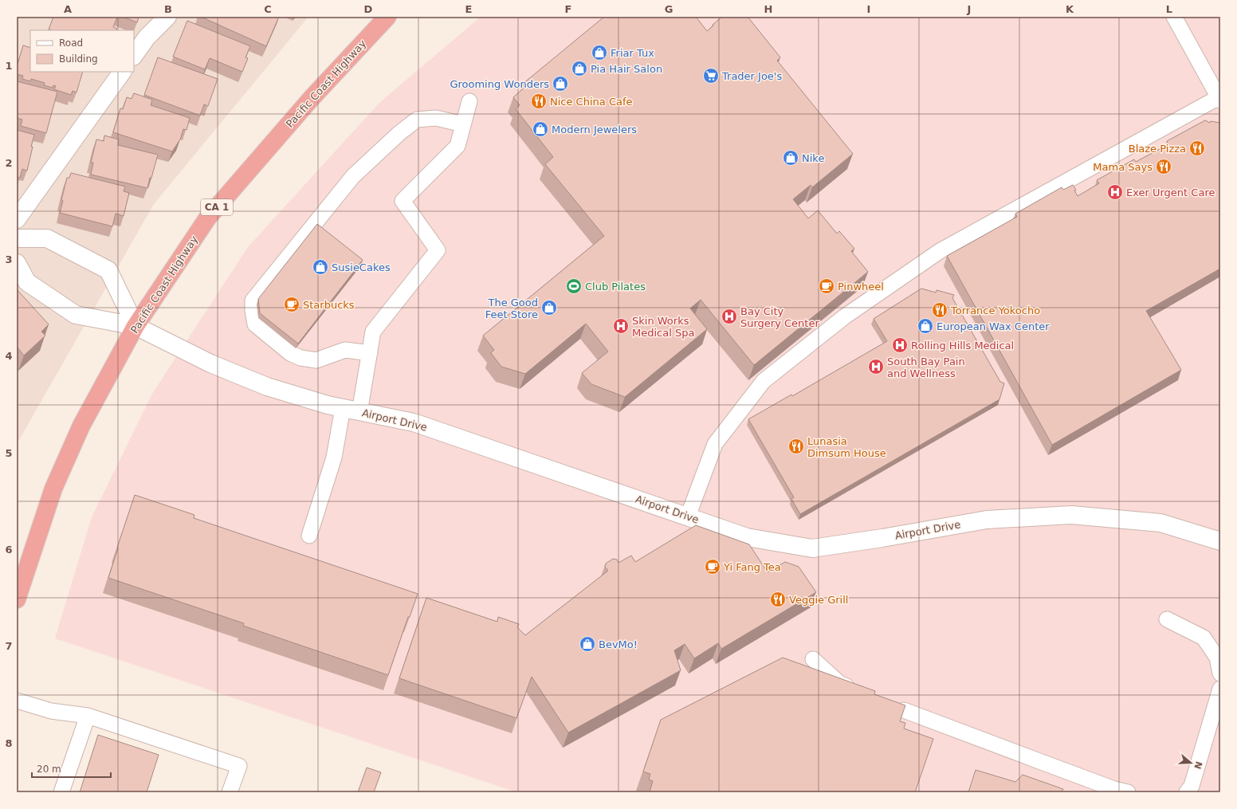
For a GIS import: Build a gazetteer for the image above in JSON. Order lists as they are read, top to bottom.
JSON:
{
  "streets": {
    "highway": ["Pacific Coast Highway", "CA 1"],
    "street": ["Airport Drive"]
  },
  "crossings": [
    ["Pacific Coast Highway", "Airport Drive"]
  ],
  "places": {
    "shop": [
      "Friar Tux",
      "Pia Hair Salon",
      "Grooming Wonders",
      "Modern Jewelers",
      "Nike",
      "SusieCakes",
      "The Good Feet Store",
      "European Wax Center",
      "BevMo!"
    ],
    "supermarket": ["Trader Joe's"],
    "restaurant": [
      "Nice China Cafe",
      "Blaze Pizza",
      "Mama Says",
      "Torrance Yokocho",
      "Lunasia Dimsum House",
      "Veggie Grill"
    ],
    "hospital": [
      "Exer Urgent Care",
      "Bay City Surgery Center",
      "Skin Works Medical Spa",
      "Rolling Hills Medical",
      "South Bay Pain and Wellness"
    ],
    "sports": ["Club Pilates"],
    "cafe": ["Pinwheel", "Starbucks", "Yi Fang Tea"]
  },
  "legend": ["Road", "Building"],
  "scale_bar": "20 m",
  "north": "right",
  "grid": {
    "columns": [
      "A",
      "B",
      "C",
      "D",
      "E",
      "F",
      "G",
      "H",
      "I",
      "J",
      "K",
      "L"
    ],
    "rows": [
      "1",
      "2",
      "3",
      "4",
      "5",
      "6",
      "7",
      "8"
    ]
  }
}
